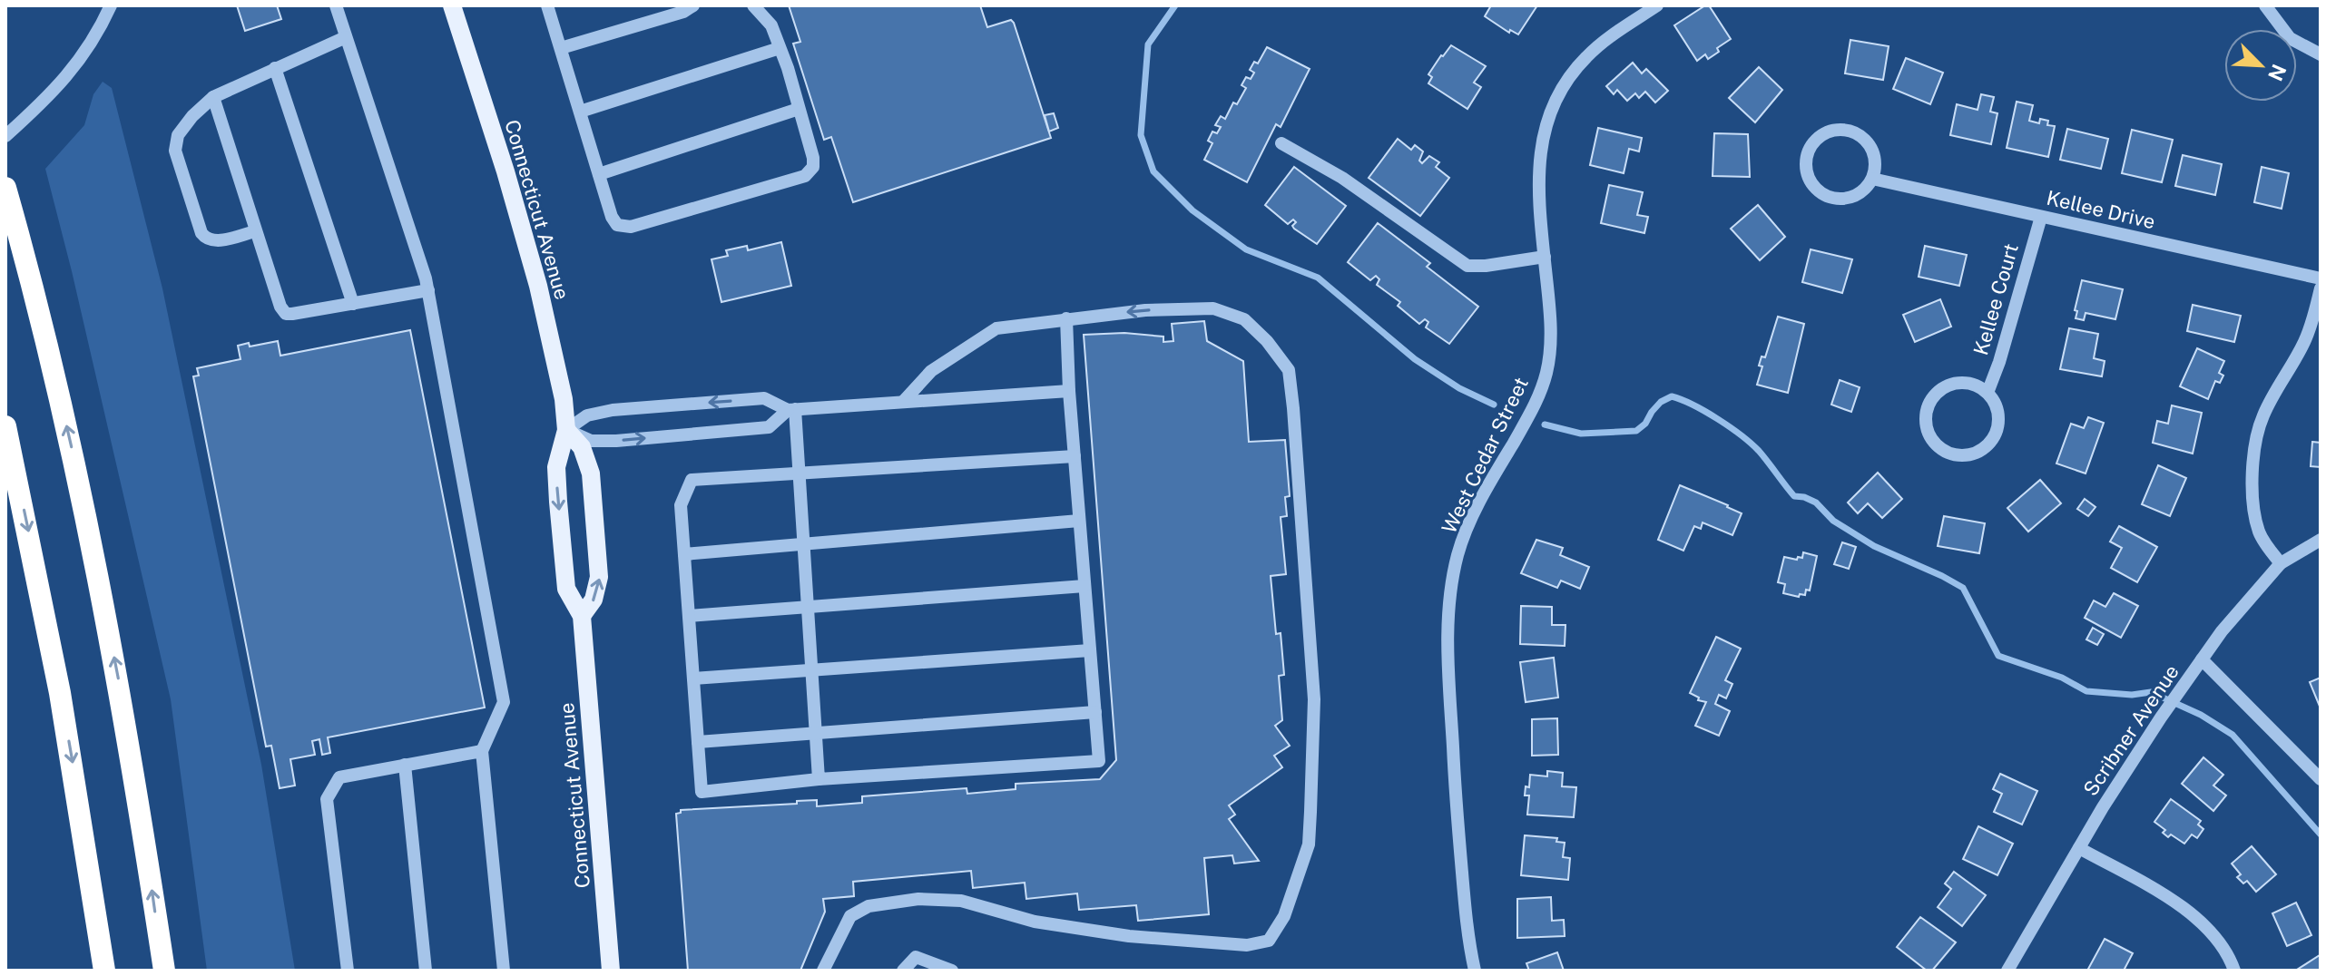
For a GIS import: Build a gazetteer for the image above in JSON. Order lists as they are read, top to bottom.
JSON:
{
  "streets": {
    "main road": ["Connecticut Avenue"],
    "street": [
      "Kellee Drive",
      "Kellee Court",
      "West Cedar Street",
      "Scribner Avenue"
    ]
  },
  "crossings": [
    ["Kellee Drive", "Kellee Court"]
  ],
  "north": "bottom right"
}
